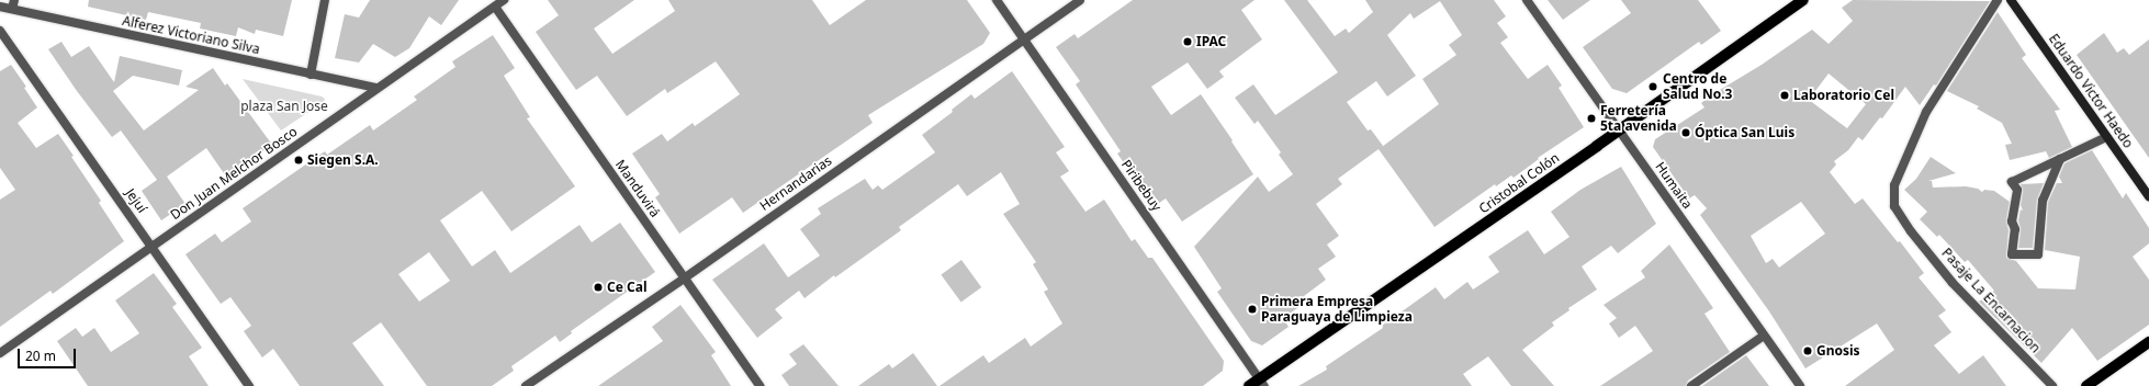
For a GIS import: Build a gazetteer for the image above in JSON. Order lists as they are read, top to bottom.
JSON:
{
  "streets": {
    "main road": ["Cristobal Colón"],
    "street": [
      "Alferez Victoriano Silva",
      "Eduardo Victor Haedo",
      "Don Juan Melchor Bosco",
      "Hernandarias",
      "Piribebuy",
      "Humaita",
      "Manduvirá",
      "Jejuí",
      "Pasaje La Encarnacion"
    ]
  },
  "crossings": [
    ["Alferez Victoriano Silva", "Don Juan Melchor Bosco"],
    ["Don Juan Melchor Bosco", "Manduvirá"],
    ["Don Juan Melchor Bosco", "Jejuí"],
    ["Hernandarias", "Piribebuy"],
    ["Hernandarias", "Manduvirá"],
    ["Cristobal Colón", "Piribebuy"],
    ["Cristobal Colón", "Humaita"]
  ],
  "parks": ["plaza San Jose"],
  "places": [
    "IPAC",
    "Centro de Salud No.3",
    "Laboratorio Cel",
    "Ferretería 5ta avenida",
    "Óptica San Luis",
    "Siegen S.A.",
    "Ce Cal",
    "Primera Empresa Paraguaya de Limpieza",
    "Gnosis"
  ],
  "scale_bar": "20 m"
}
